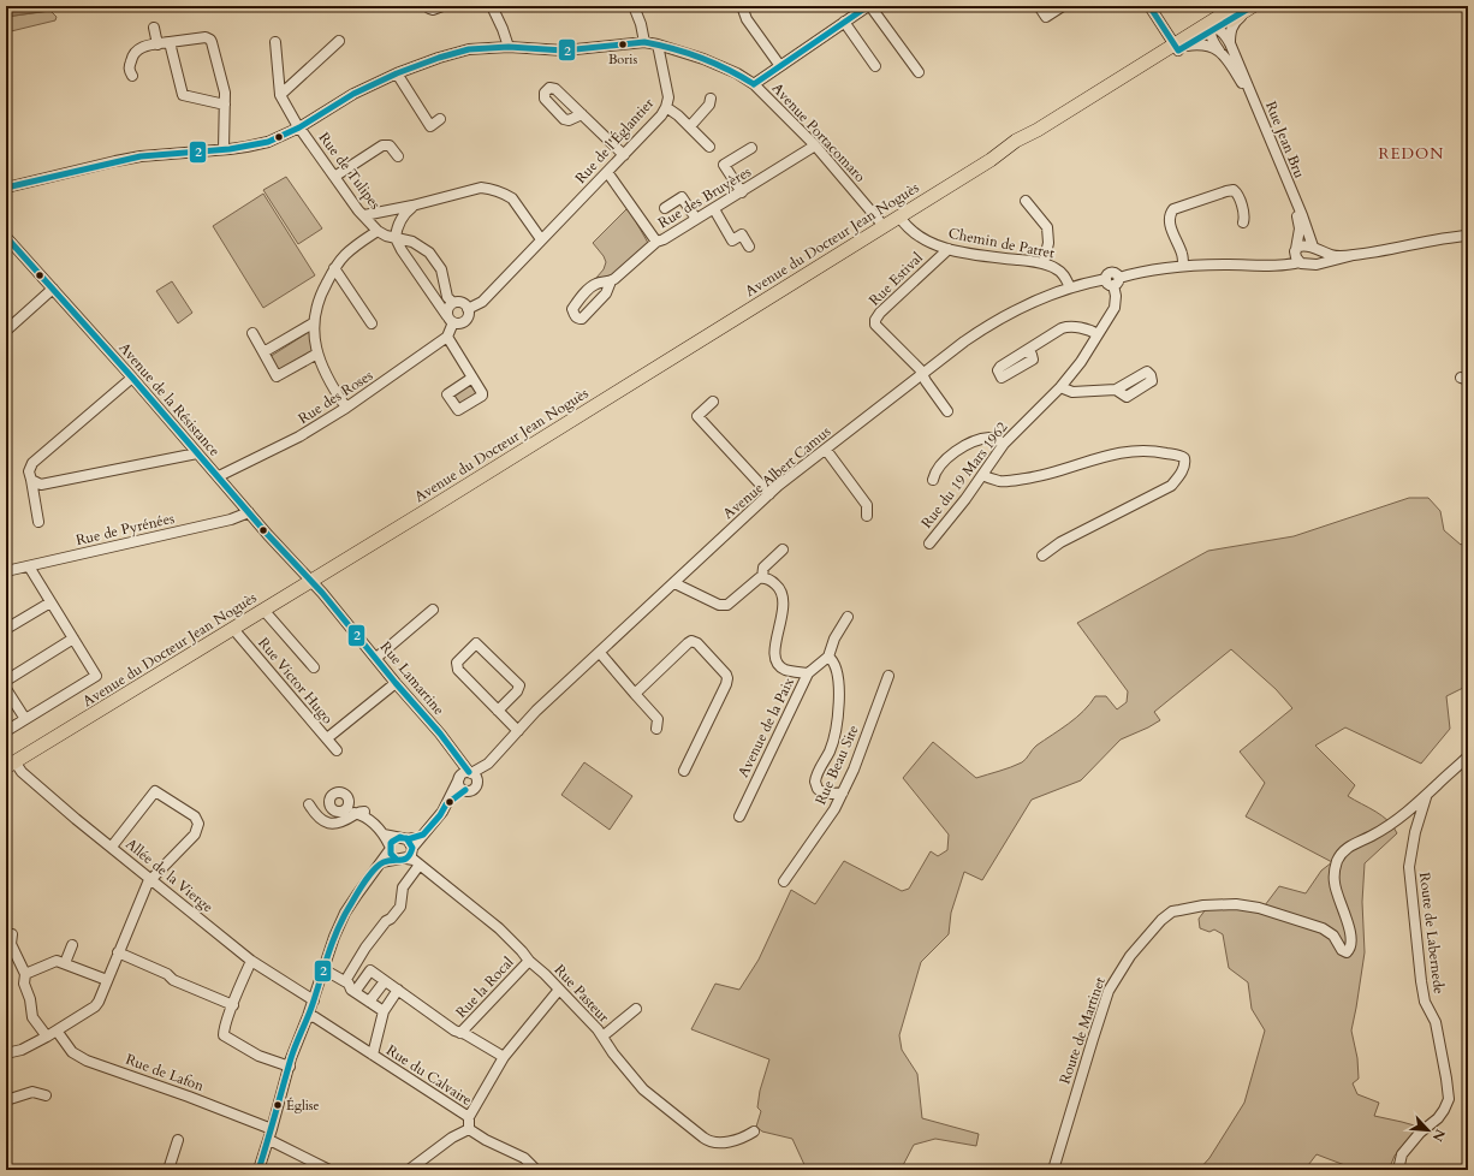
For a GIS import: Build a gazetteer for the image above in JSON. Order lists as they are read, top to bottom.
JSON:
{
  "streets": {
    "main road": ["Avenue du Docteur Jean Noguès"],
    "street": [
      "Avenue Portacomaro",
      "Rue Jean Bru",
      "Rue de l'Églantier",
      "Rue de Tulipes",
      "Rue des Bruyères",
      "Chemin de Patret",
      "Rue Estival",
      "Rue des Roses",
      "Avenue de la Résistance",
      "Avenue Albert Camus",
      "Rue du 19 Mars 1962",
      "Rue de Pyrénées",
      "Rue Lamartine",
      "Rue Victor Hugo",
      "Avenue de la Paix",
      "Rue Beau Site",
      "Allée de la Vierge",
      "Route de Labernede",
      "Rue la Rocal",
      "Rue Pasteur",
      "Route de Martinet",
      "Rue de Lafon",
      "Rue du Calvaire"
    ]
  },
  "crossings": [
    ["Avenue Portacomaro", "Rue de l'Églantier"],
    ["Avenue Portacomaro", "Rue de Tulipes"],
    ["Avenue Portacomaro", "Rue des Bruyères"],
    ["Avenue Portacomaro", "Avenue du Docteur Jean Noguès"],
    ["Rue Jean Bru", "Avenue du Docteur Jean Noguès"],
    ["Rue Jean Bru", "Avenue Albert Camus"],
    ["Rue de l'Églantier", "Rue des Bruyères"],
    ["Avenue du Docteur Jean Noguès", "Chemin de Patret"],
    ["Avenue du Docteur Jean Noguès", "Avenue de la Résistance"],
    ["Avenue du Docteur Jean Noguès", "Rue Lamartine"],
    ["Avenue du Docteur Jean Noguès", "Rue Victor Hugo"],
    ["Avenue du Docteur Jean Noguès", "Allée de la Vierge"],
    ["Chemin de Patret", "Rue Estival"],
    ["Chemin de Patret", "Avenue Albert Camus"],
    ["Rue Estival", "Avenue Albert Camus"],
    ["Rue des Roses", "Avenue de la Résistance"],
    ["Avenue de la Résistance", "Rue de Pyrénées"],
    ["Avenue de la Résistance", "Rue Lamartine"],
    ["Avenue Albert Camus", "Rue du 19 Mars 1962"],
    ["Avenue Albert Camus", "Rue Lamartine"],
    ["Route de Labernede", "Route de Martinet"],
    ["Rue la Rocal", "Rue Pasteur"],
    ["Rue Pasteur", "Rue du Calvaire"]
  ],
  "districts": ["REDON"],
  "places": ["Boris", "Église"],
  "lines": ["transit line 2"],
  "north": "bottom right"
}
